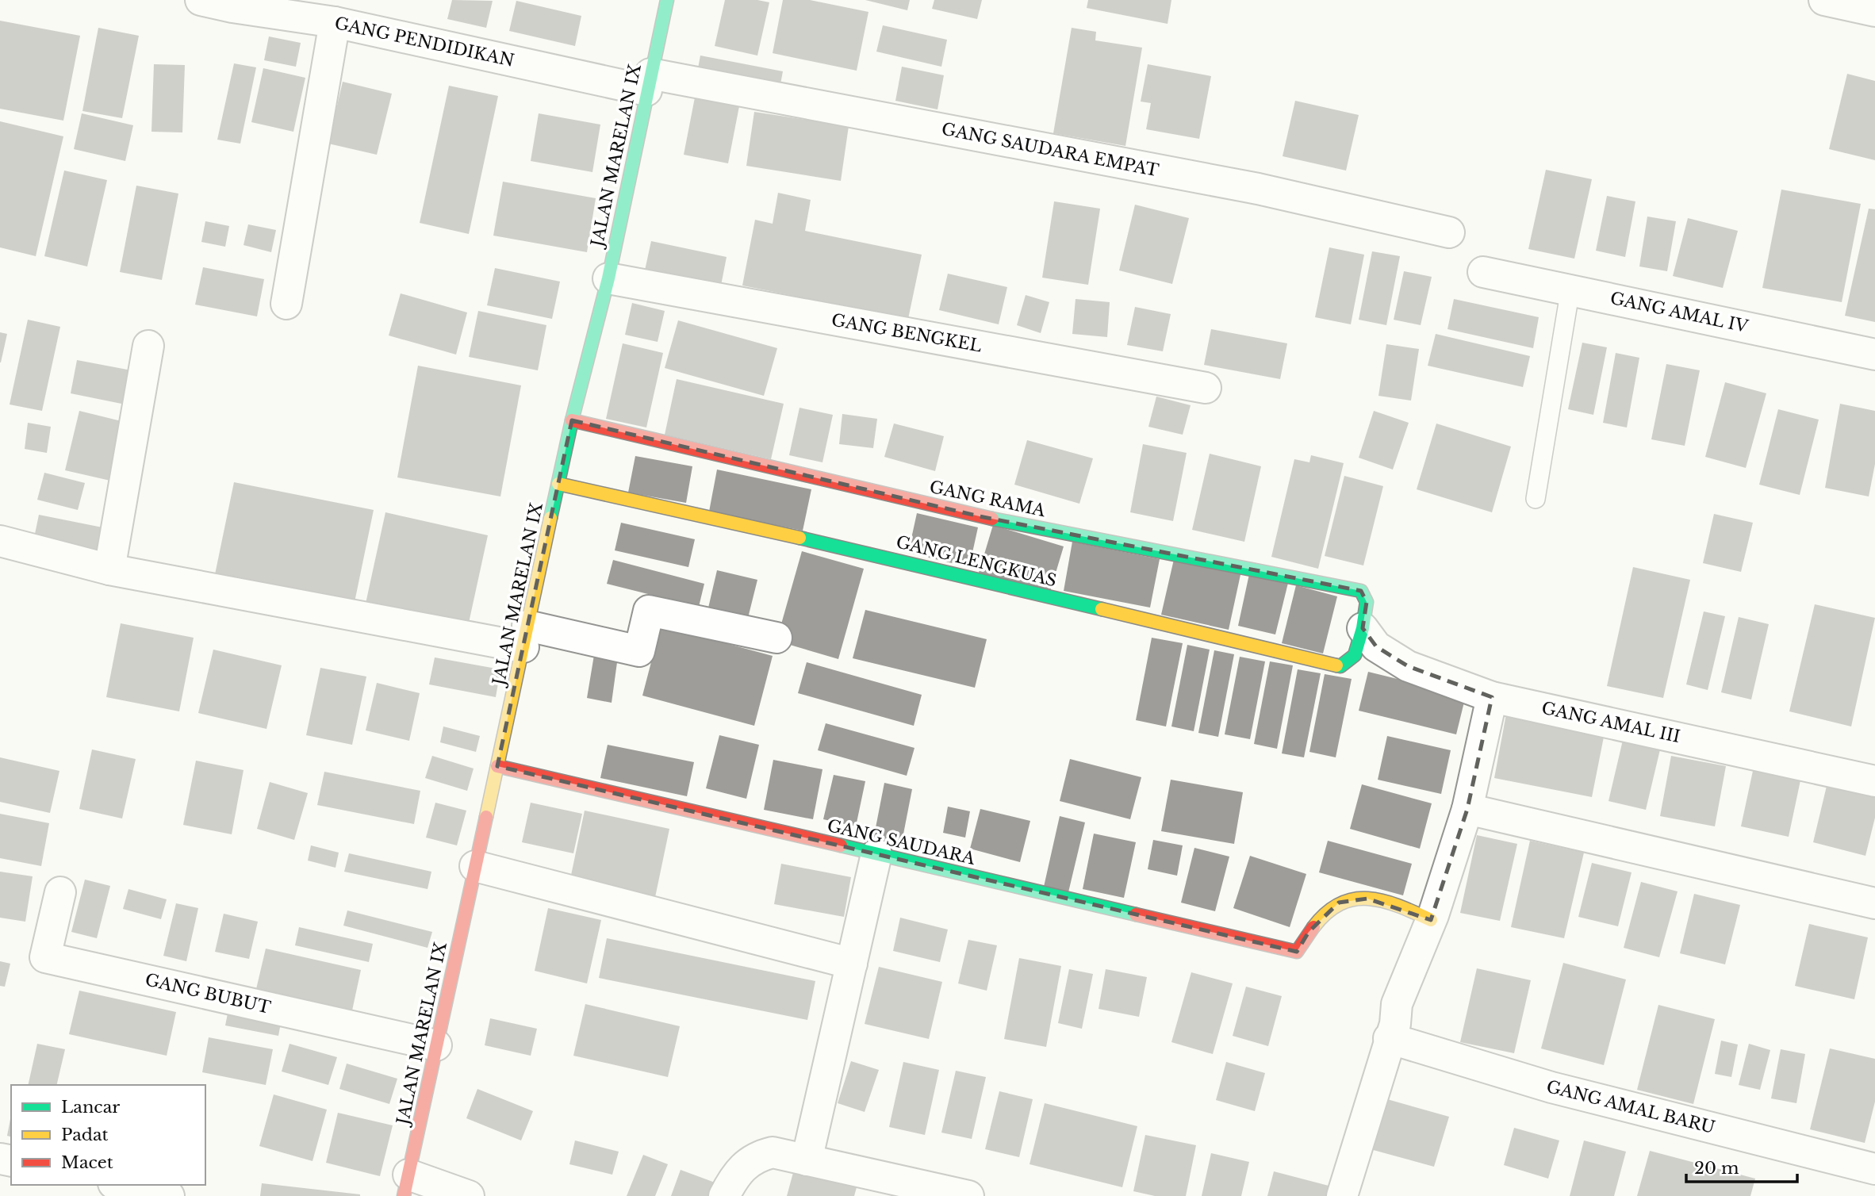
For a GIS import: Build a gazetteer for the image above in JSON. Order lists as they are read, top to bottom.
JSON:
{
  "streets": {
    "street": [
      "GANG PENDIDIKAN",
      "GANG SAUDARA EMPAT",
      "JALAN MARELAN IX",
      "GANG AMAL IV",
      "GANG BENGKEL",
      "GANG RAMA",
      "GANG LENGKUAS",
      "GANG AMAL III",
      "GANG SAUDARA",
      "GANG BUBUT",
      "GANG AMAL BARU"
    ]
  },
  "crossings": [
    ["GANG PENDIDIKAN", "GANG SAUDARA EMPAT"],
    ["GANG PENDIDIKAN", "JALAN MARELAN IX"],
    ["GANG SAUDARA EMPAT", "JALAN MARELAN IX"],
    ["JALAN MARELAN IX", "GANG BENGKEL"],
    ["JALAN MARELAN IX", "GANG RAMA"],
    ["JALAN MARELAN IX", "GANG LENGKUAS"],
    ["JALAN MARELAN IX", "GANG SAUDARA"],
    ["JALAN MARELAN IX", "GANG BUBUT"],
    ["GANG RAMA", "GANG LENGKUAS"],
    ["GANG RAMA", "GANG AMAL III"],
    ["GANG LENGKUAS", "GANG AMAL III"]
  ],
  "legend": ["Lancar", "Padat", "Macet"],
  "scale_bar": "20 m"
}
